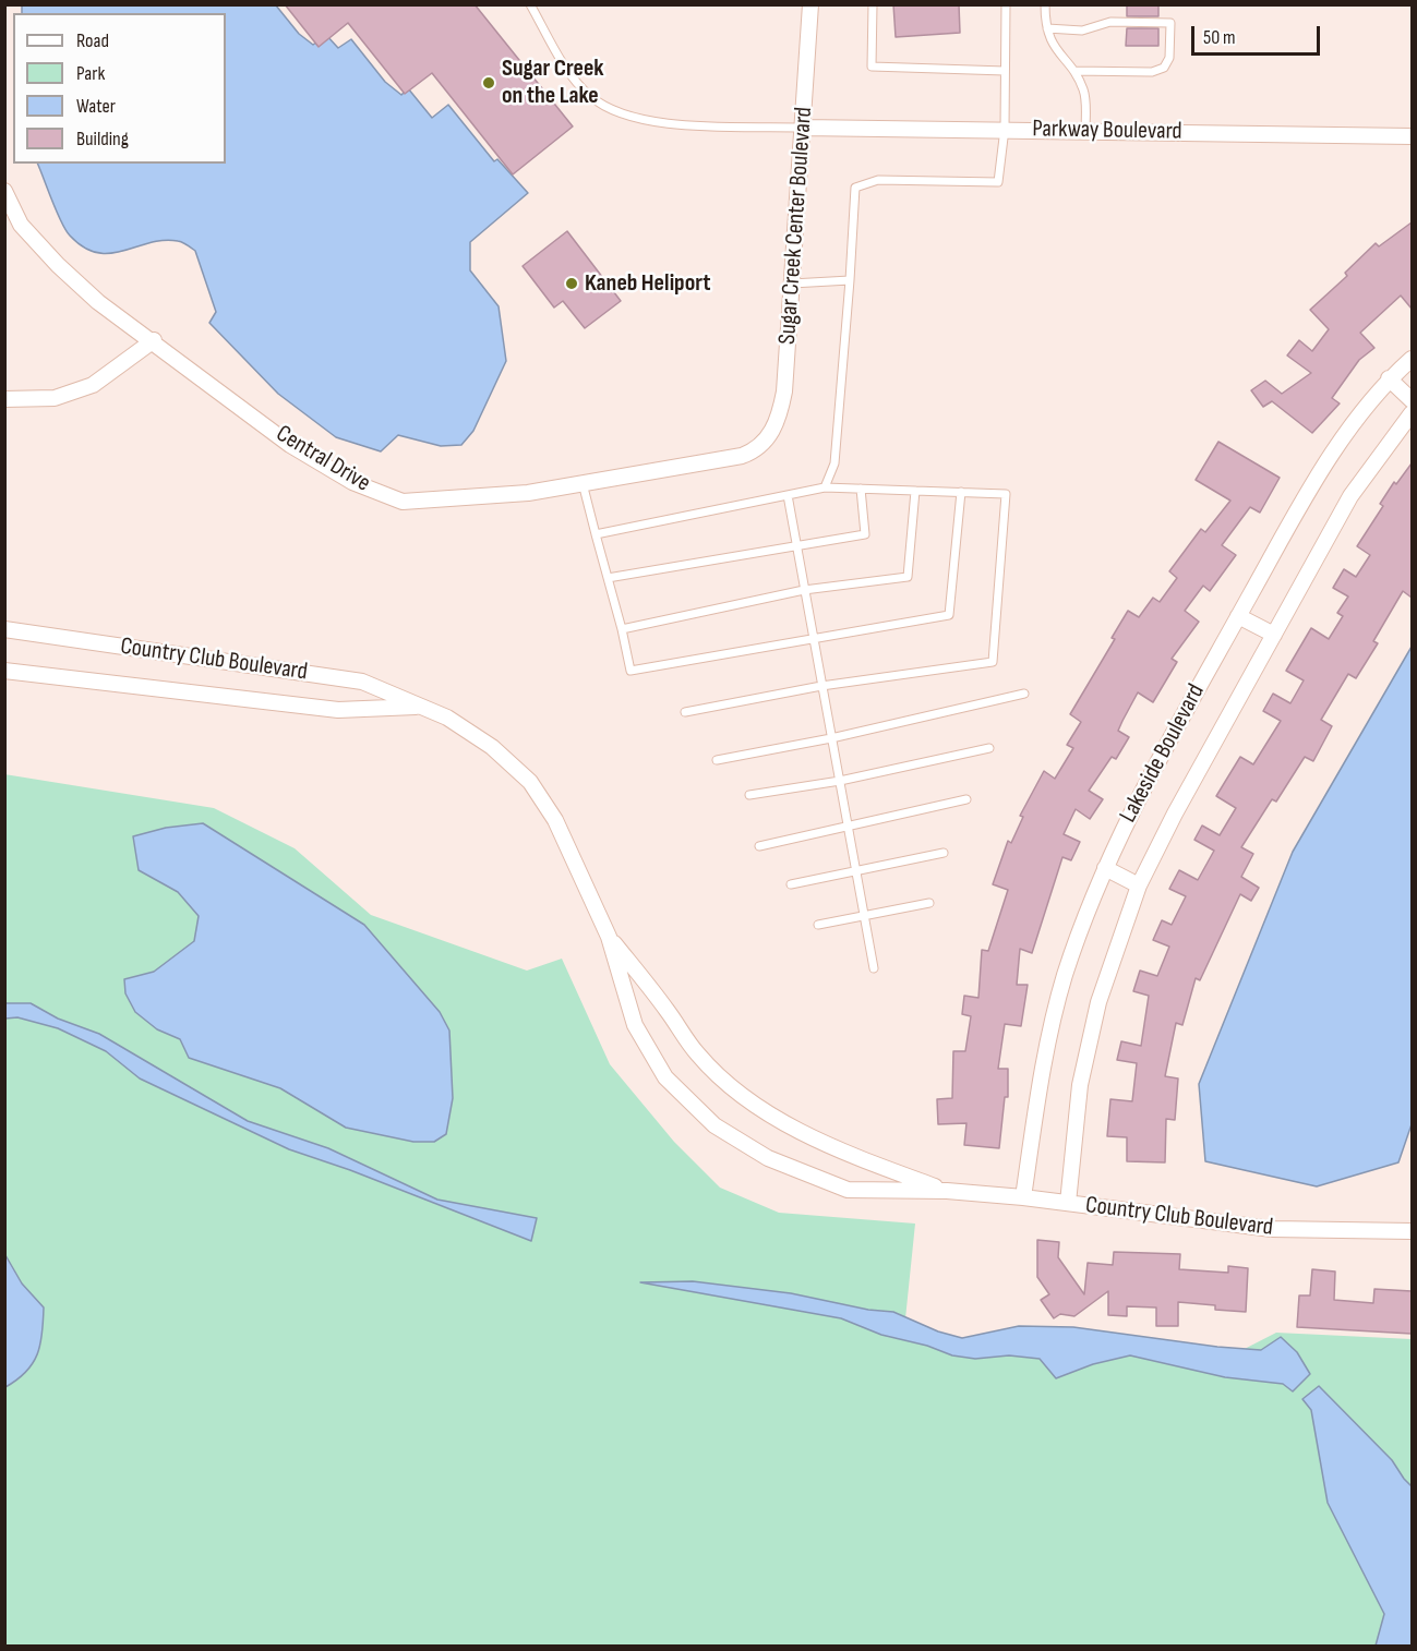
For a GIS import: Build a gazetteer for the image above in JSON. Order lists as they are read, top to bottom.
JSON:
{
  "streets": {
    "street": [
      "Parkway Boulevard",
      "Sugar Creek Center Boulevard",
      "Central Drive",
      "Country Club Boulevard",
      "Lakeside Boulevard"
    ]
  },
  "crossings": [
    ["Parkway Boulevard", "Sugar Creek Center Boulevard"],
    ["Sugar Creek Center Boulevard", "Central Drive"],
    ["Country Club Boulevard", "Lakeside Boulevard"]
  ],
  "places": ["Sugar Creek on the Lake", "Kaneb Heliport"],
  "legend": [
    "Road",
    "Park",
    "Water",
    "Building"
  ],
  "scale_bar": "50 m"
}
